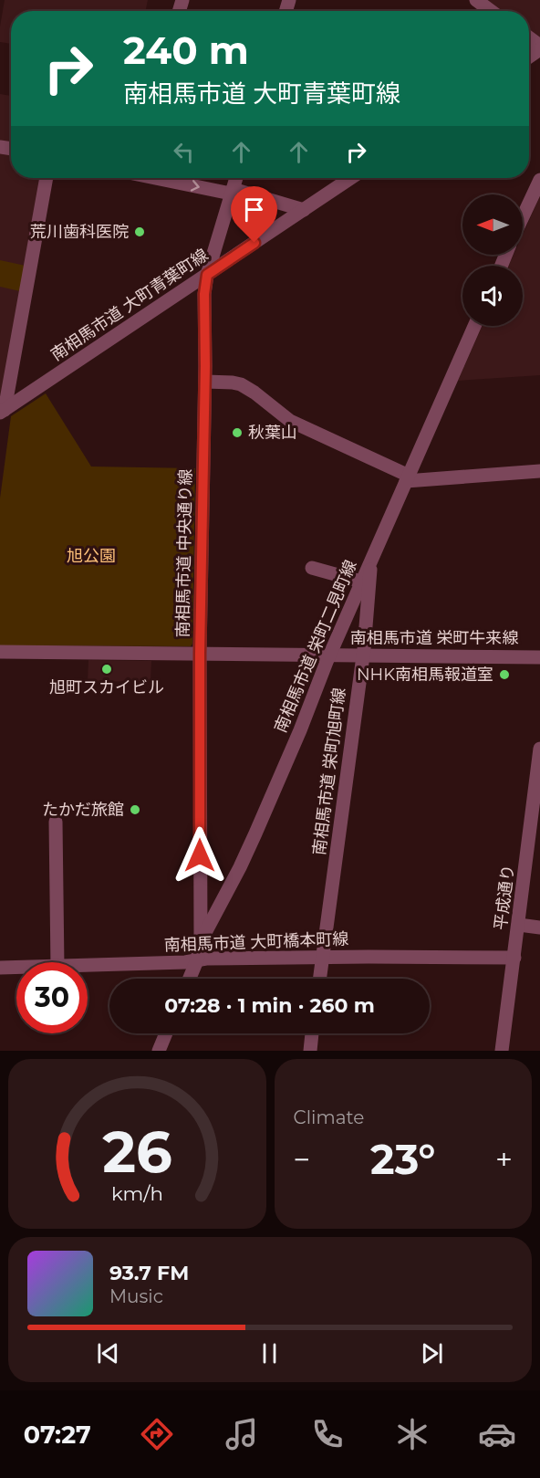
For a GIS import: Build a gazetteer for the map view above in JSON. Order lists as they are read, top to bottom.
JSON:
{
  "streets": {
    "street": [
      "南相馬市道 大町青葉町線",
      "南相馬市道 中央通り線",
      "南相馬市道 栄町牛来線",
      "南相馬市道 栄町二見町線",
      "南相馬市道 栄町旭町線",
      "平成通り",
      "南相馬市道 大町橋本町線"
    ]
  },
  "crossings": [
    ["南相馬市道 大町青葉町線", "南相馬市道 中央通り線"],
    ["南相馬市道 中央通り線", "南相馬市道 栄町牛来線"],
    ["南相馬市道 中央通り線", "南相馬市道 栄町二見町線"],
    ["南相馬市道 栄町牛来線", "南相馬市道 栄町二見町線"],
    ["南相馬市道 栄町牛来線", "南相馬市道 栄町旭町線"],
    ["南相馬市道 栄町二見町線", "南相馬市道 栄町旭町線"],
    ["南相馬市道 栄町二見町線", "南相馬市道 大町橋本町線"],
    ["南相馬市道 栄町旭町線", "南相馬市道 大町橋本町線"],
    ["平成通り", "南相馬市道 大町橋本町線"]
  ],
  "parks": ["旭公園"],
  "places": [
    "荒川歯科医院",
    "秋葉山",
    "旭町スカイビル",
    "NHK南相馬報道室",
    "たかだ旅館"
  ],
  "north": "left",
  "page": {
    "turn": ["240 m", "南相馬市道 大町青葉町線"],
    "limit": "30",
    "trip": "07:28 · 1 min · 260 m",
    "tile": "Climate",
    "heat": ["−", "23°", "+"],
    "song": ["93.7 FM", "Music"],
    "tabs": "07:27",
    "gauge": ["26", "km/h"]
  }
}
